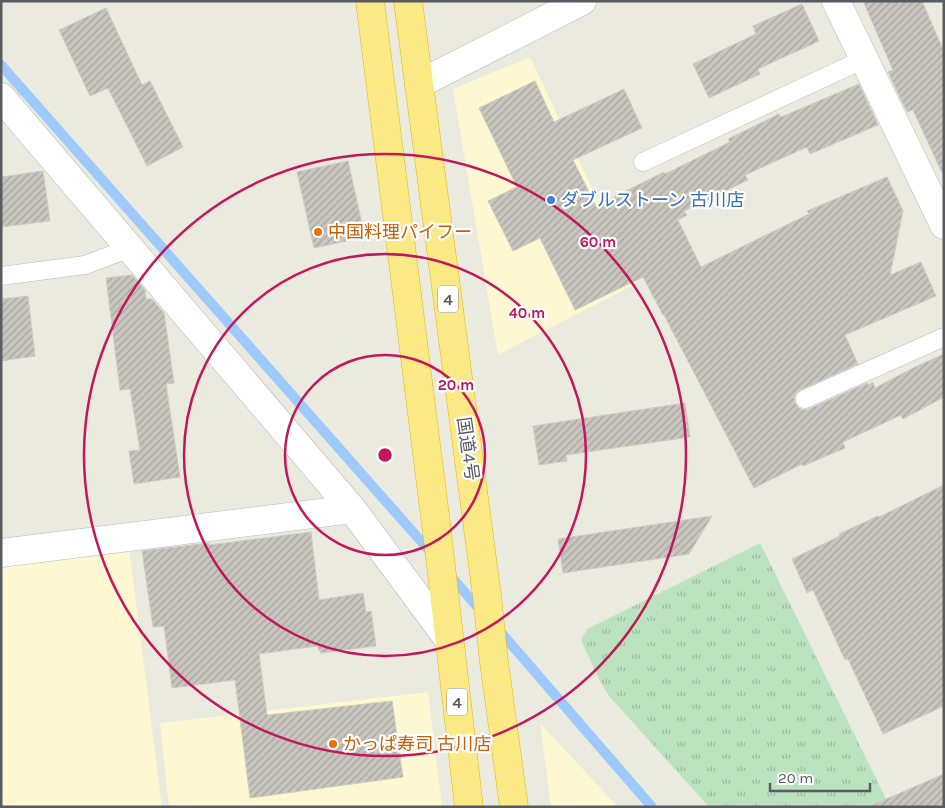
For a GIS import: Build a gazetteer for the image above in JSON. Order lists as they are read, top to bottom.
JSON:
{
  "streets": {
    "highway": ["4", "国道4号"]
  },
  "places": ["ダブルストーン 古川店", "中国料理パイフー", "かっぱ寿司 古川店"],
  "scale_bar": "20 m",
  "rings": ["60 m", "40 m", "20 m"]
}
